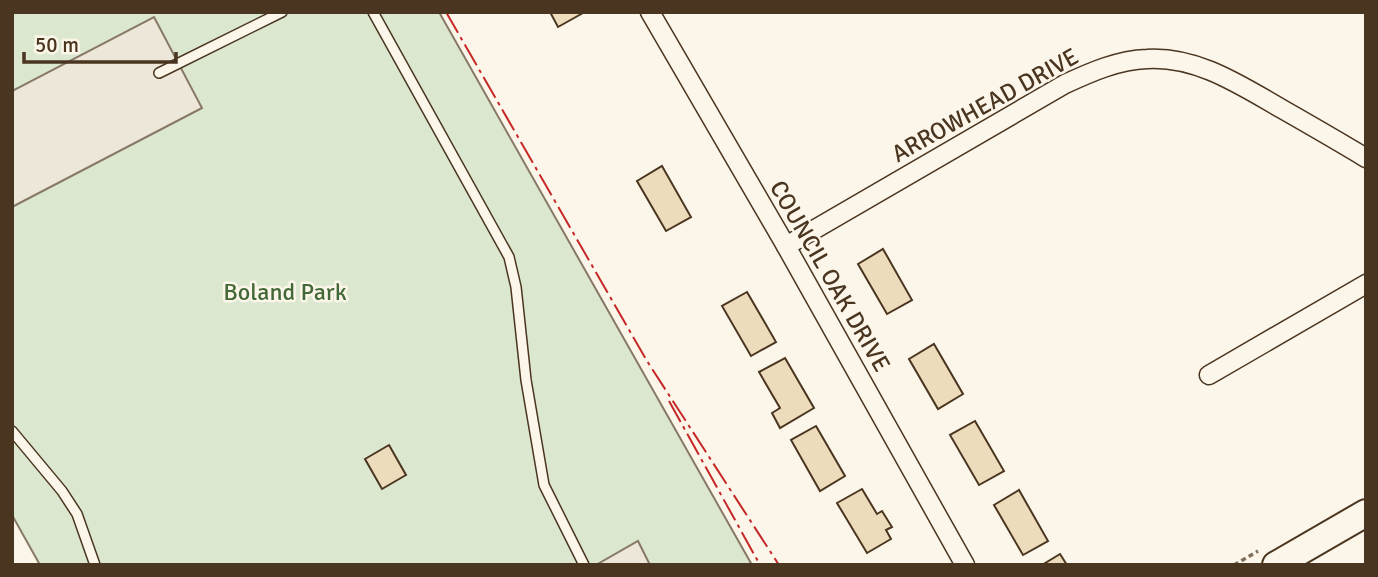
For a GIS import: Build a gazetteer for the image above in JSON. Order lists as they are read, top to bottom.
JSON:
{
  "streets": {
    "street": ["ARROWHEAD DRIVE", "COUNCIL OAK DRIVE"]
  },
  "crossings": [
    ["ARROWHEAD DRIVE", "COUNCIL OAK DRIVE"]
  ],
  "parks": ["Boland Park"],
  "scale_bar": "50 m"
}
